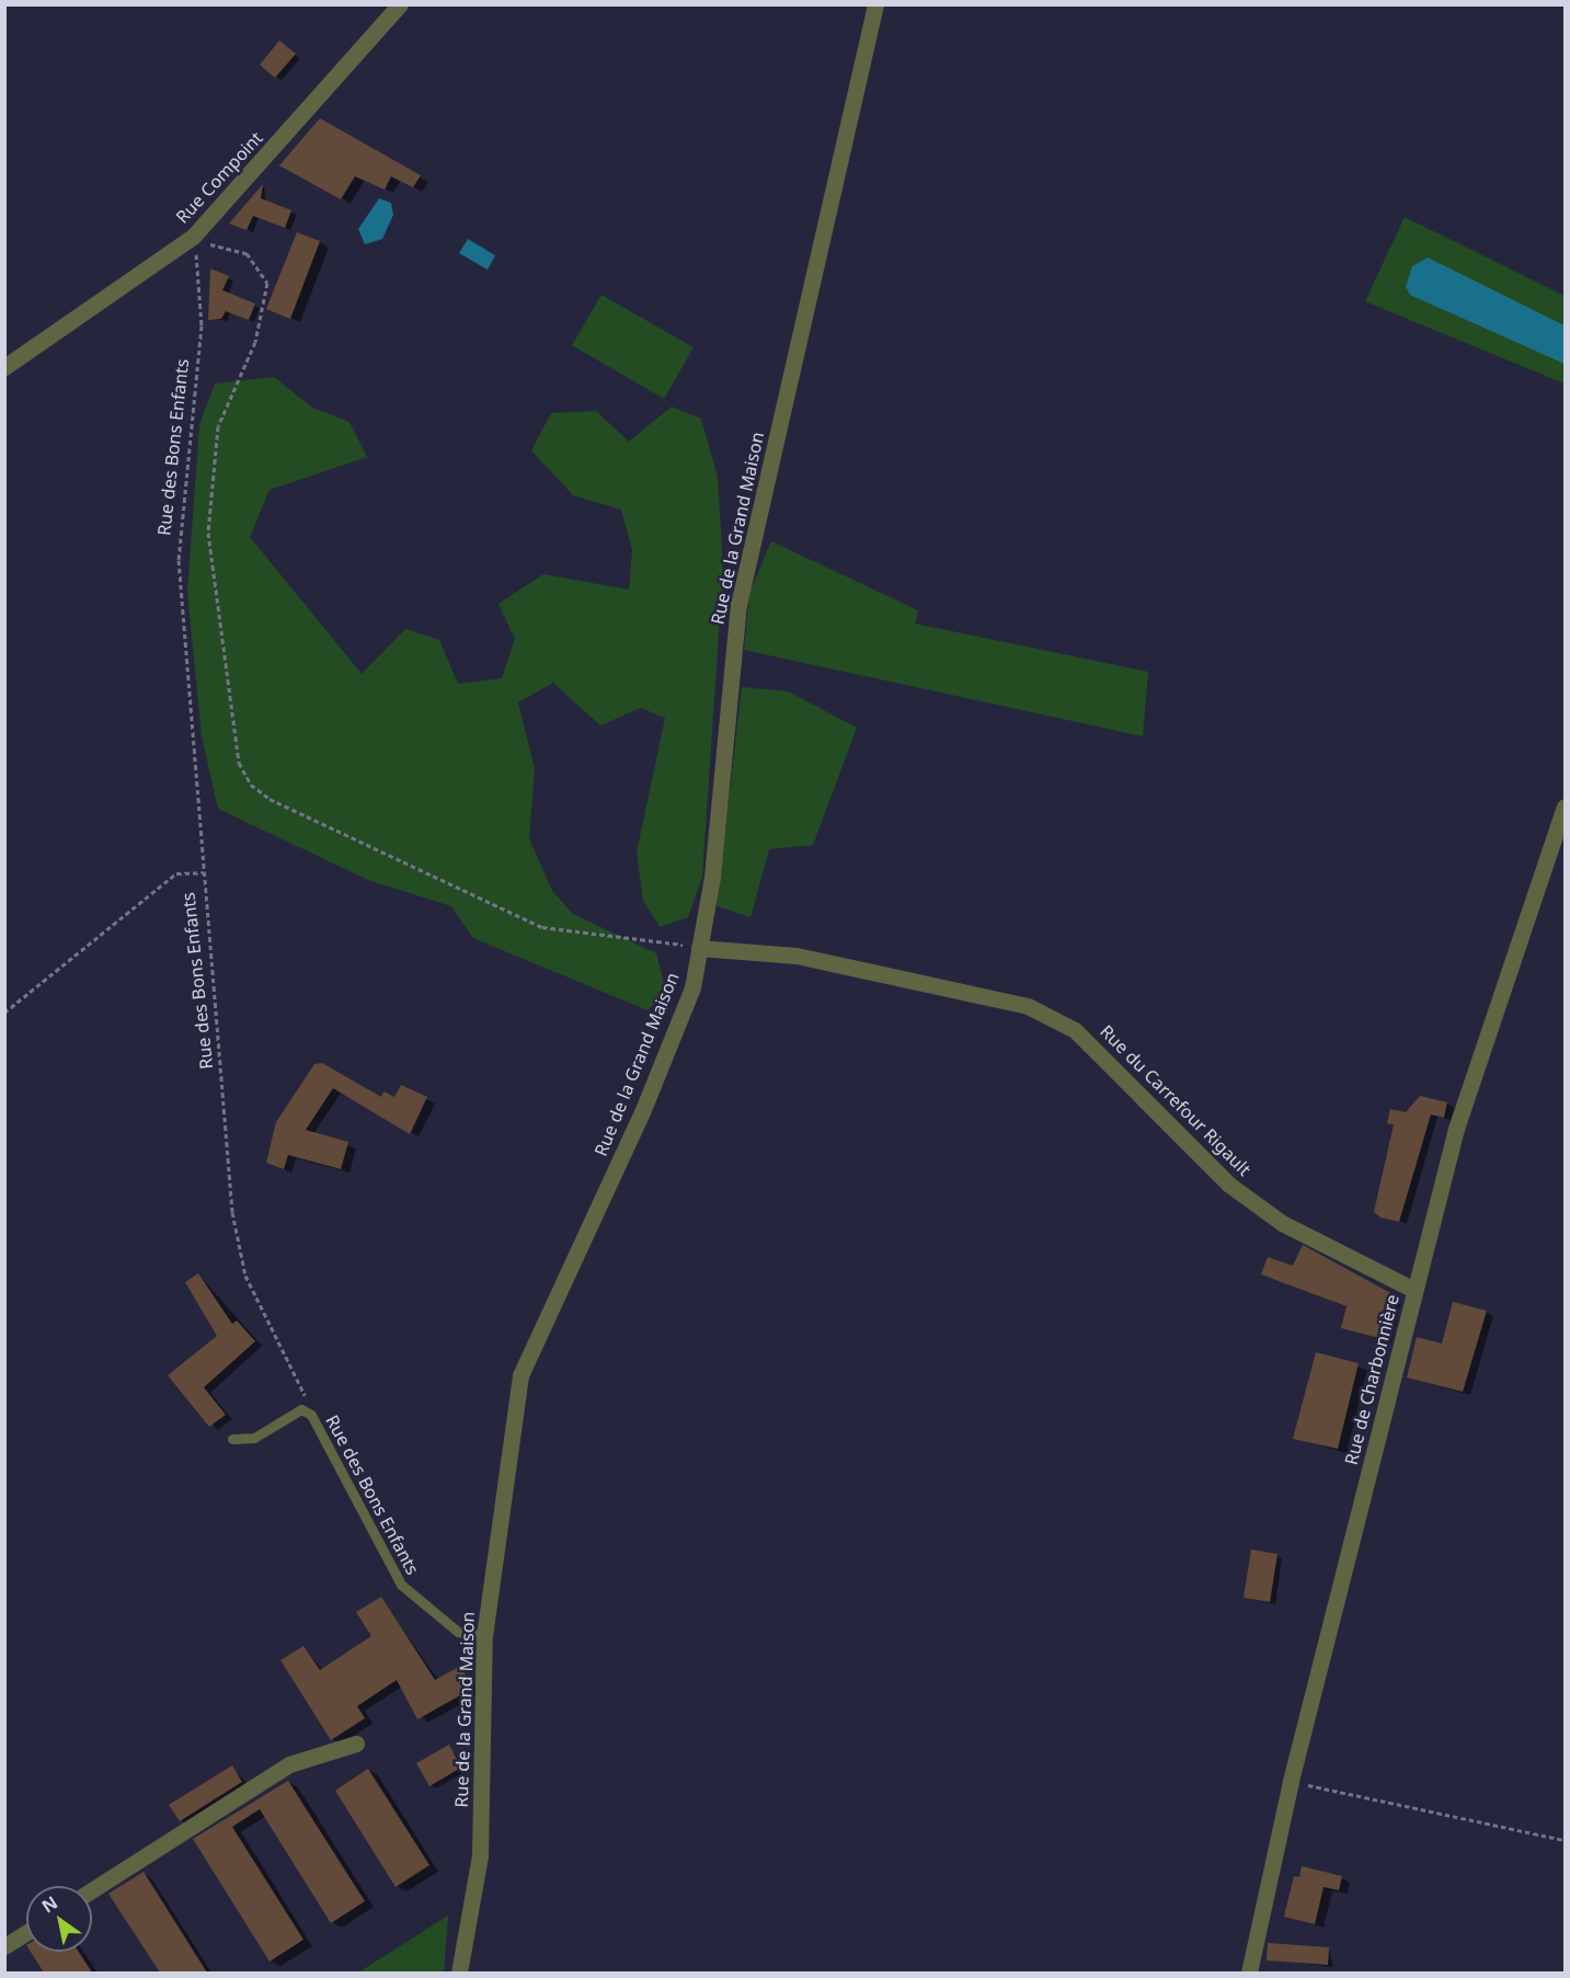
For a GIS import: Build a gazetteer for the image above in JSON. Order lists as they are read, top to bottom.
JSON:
{
  "streets": {
    "street": [
      "Rue Compoint",
      "Rue de la Grand Maison",
      "Rue du Carrefour Rigault",
      "Rue de Charbonnière"
    ],
    "lane": ["Rue des Bons Enfants"]
  },
  "crossings": [
    ["Rue Compoint", "Rue des Bons Enfants"],
    ["Rue des Bons Enfants", "Rue de la Grand Maison"],
    ["Rue de la Grand Maison", "Rue du Carrefour Rigault"],
    ["Rue du Carrefour Rigault", "Rue de Charbonnière"]
  ],
  "north": "top left"
}
